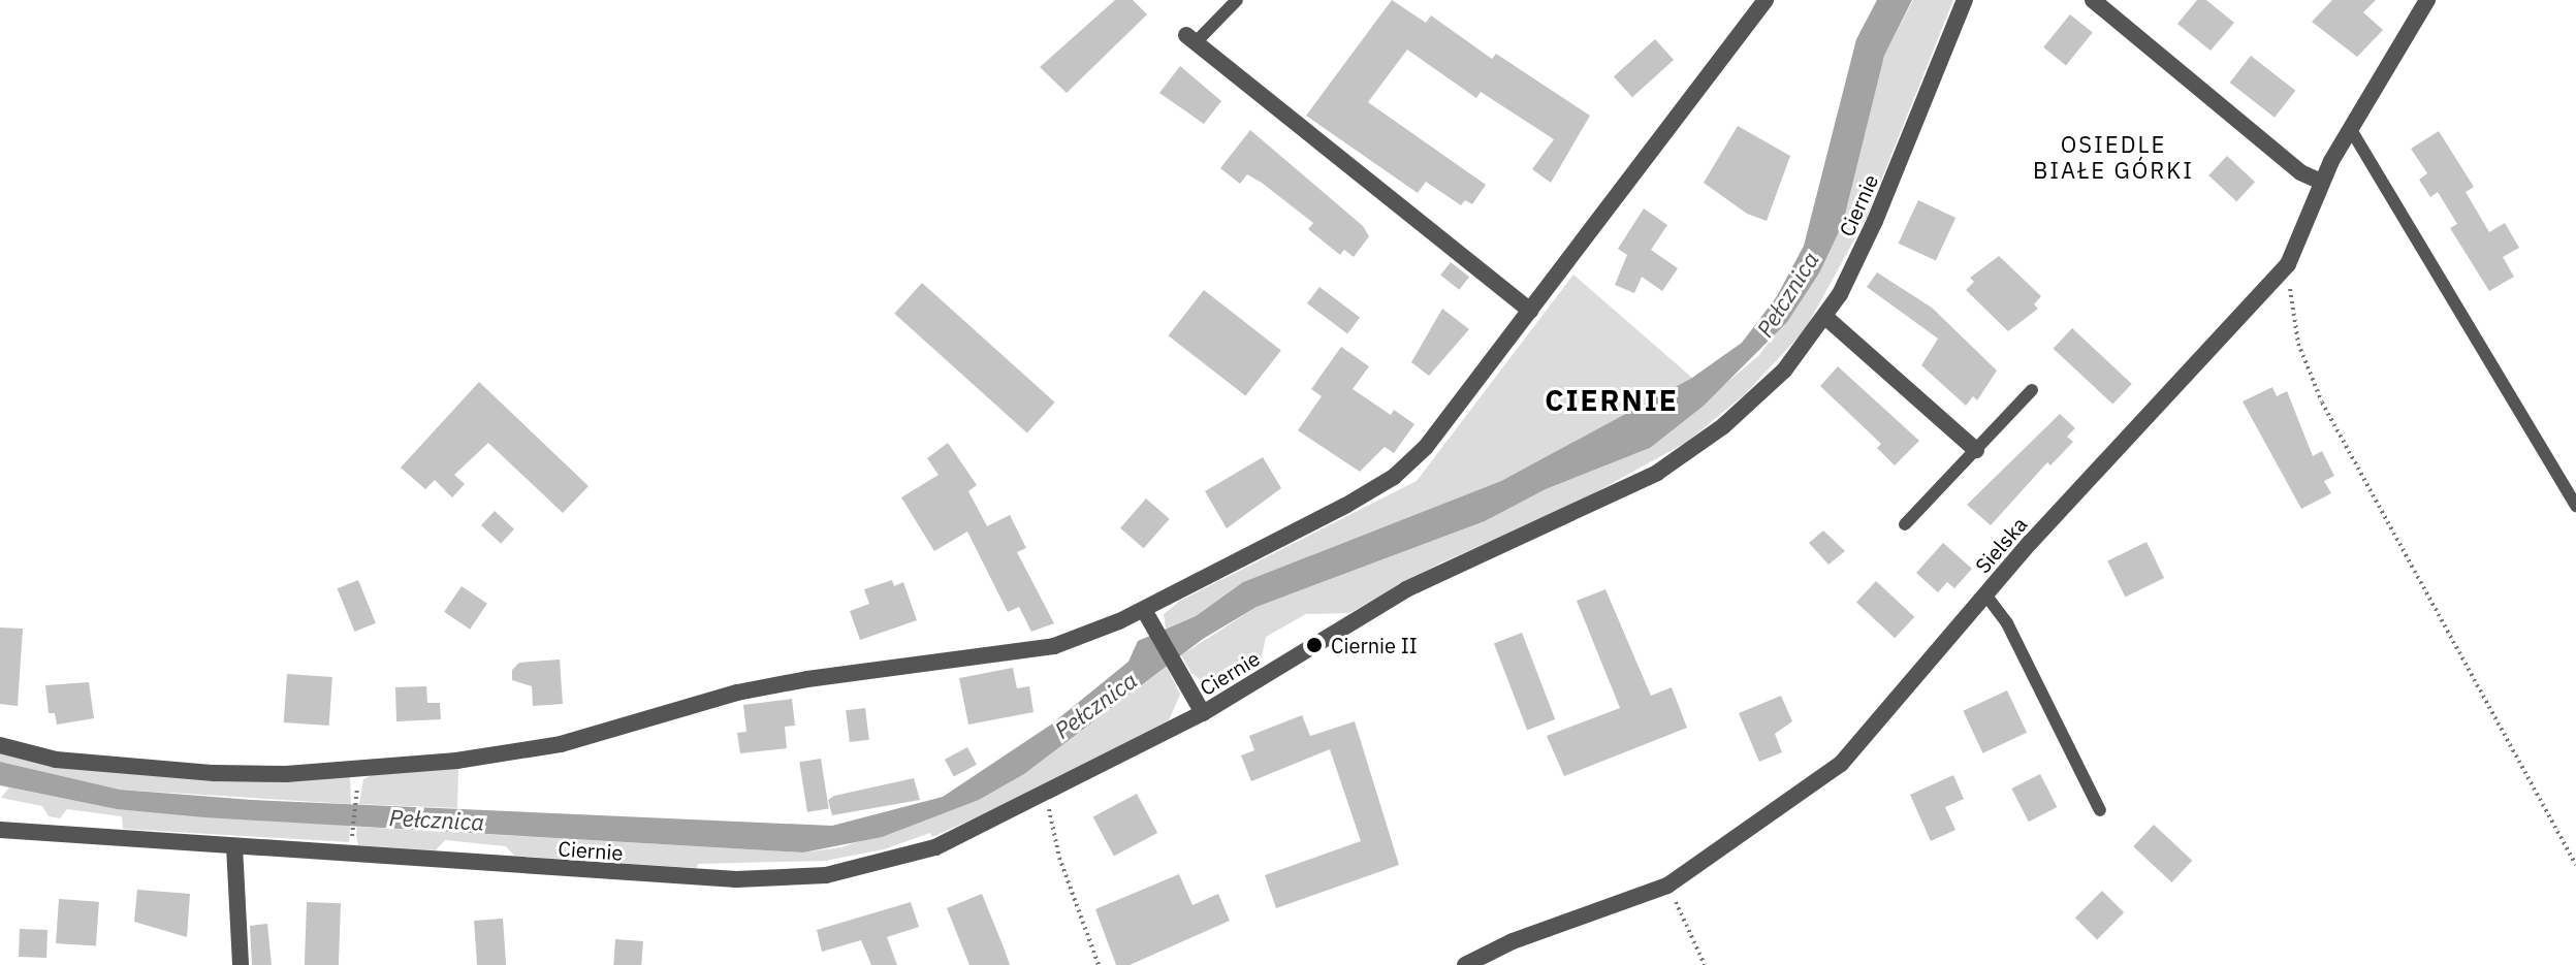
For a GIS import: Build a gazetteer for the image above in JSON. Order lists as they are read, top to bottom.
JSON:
{
  "streets": {
    "street": ["Ciernie", "Sielska"]
  },
  "districts": ["OSIEDLE BIAŁE GÓRKI", "CIERNIE"],
  "water": ["Pełcznica"],
  "places": ["Ciernie II"]
}
